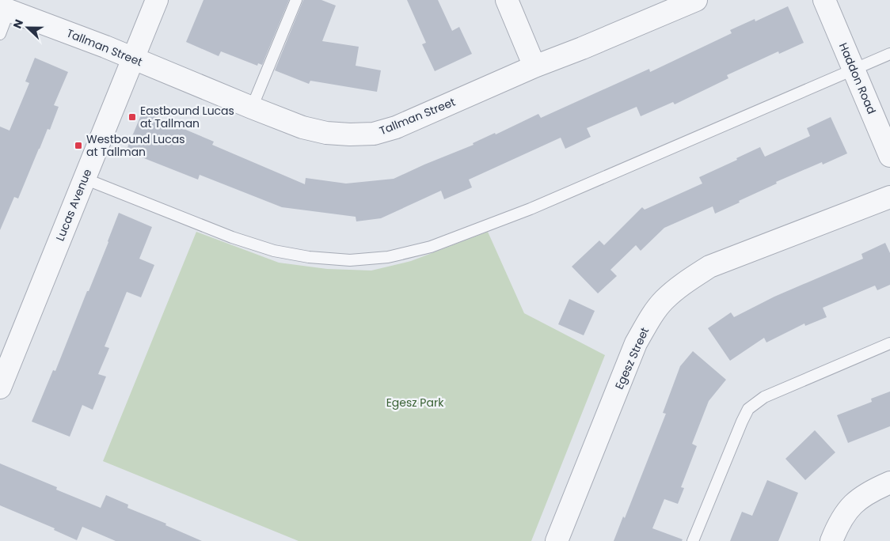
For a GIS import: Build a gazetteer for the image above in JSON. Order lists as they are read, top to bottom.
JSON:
{
  "streets": {
    "street": [
      "Tallman Street",
      "Haddon Road",
      "Lucas Avenue",
      "Egesz Street"
    ]
  },
  "crossings": [
    ["Tallman Street", "Lucas Avenue"]
  ],
  "parks": ["Egesz Park"],
  "places": {
    "transit": ["Eastbound Lucas at Tallman", "Westbound Lucas at Tallman"]
  },
  "north": "left"
}
